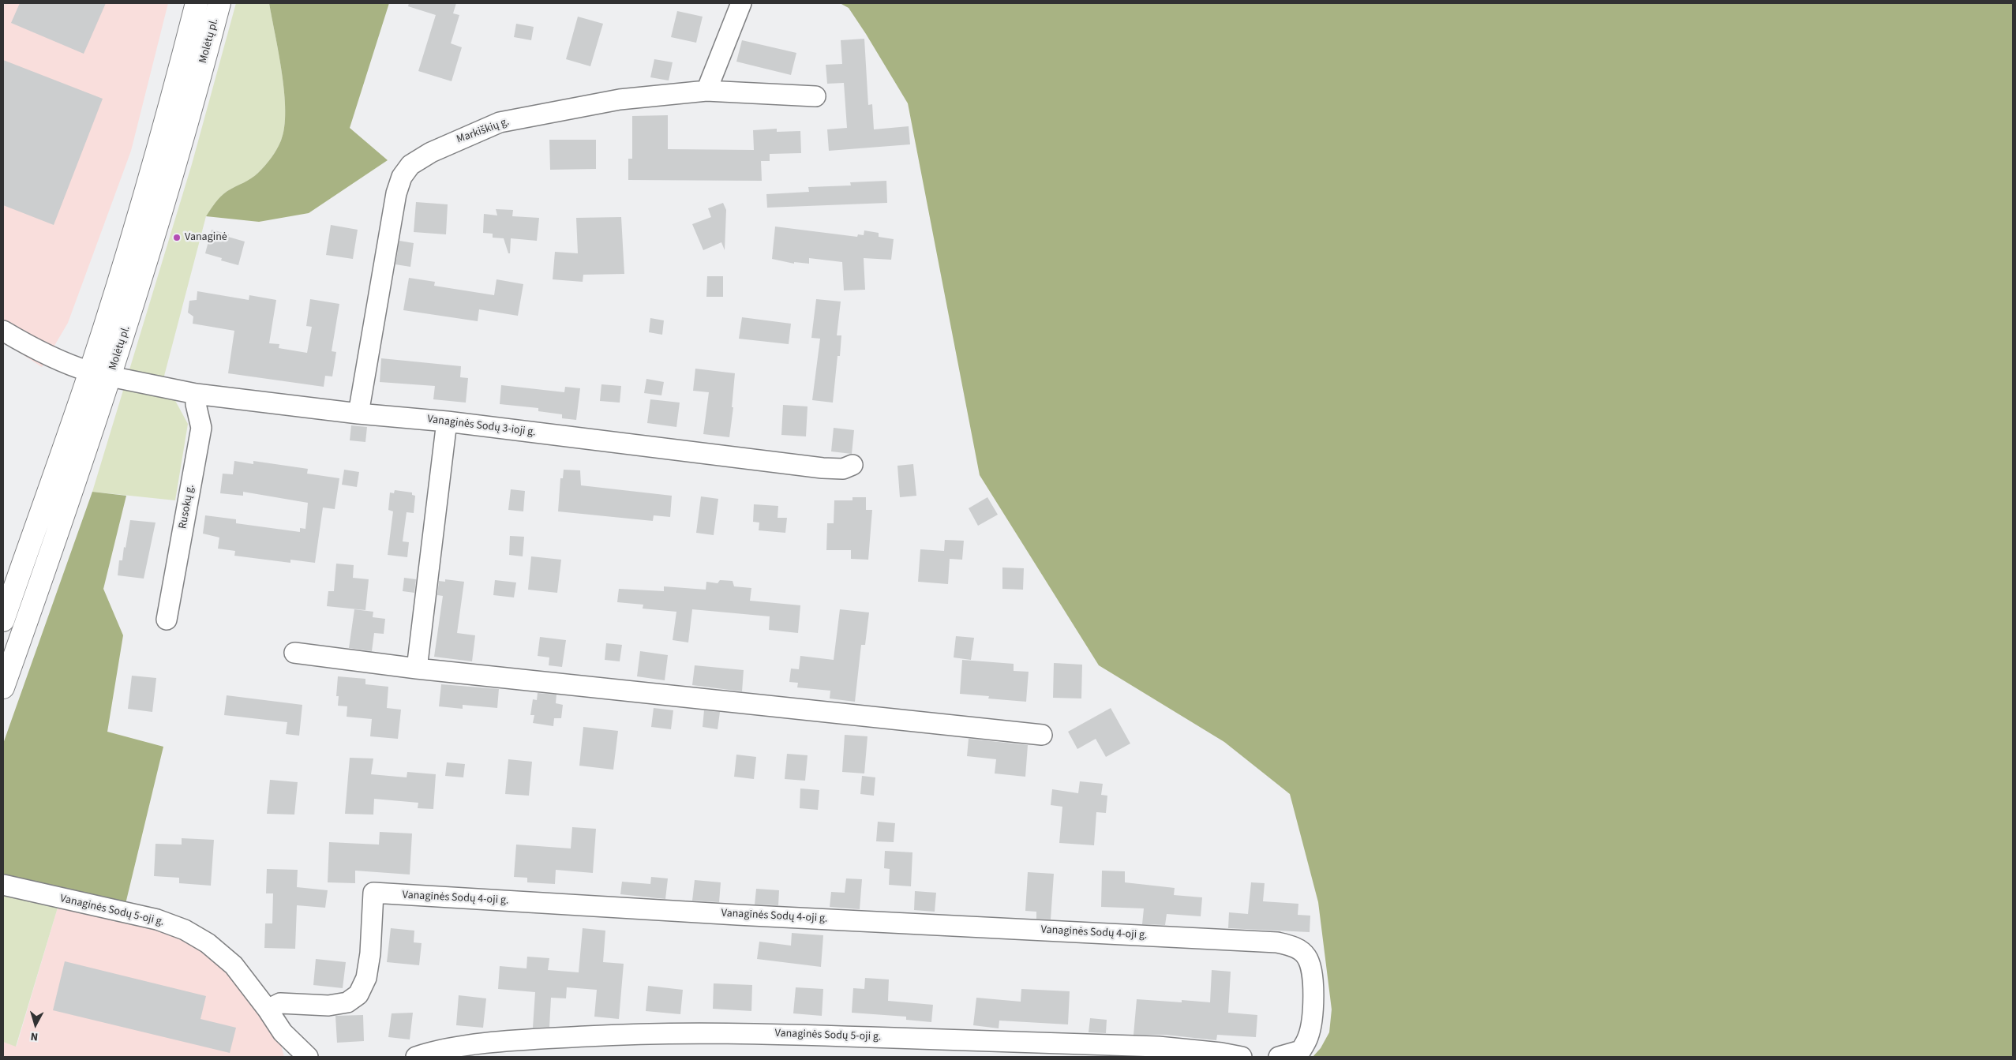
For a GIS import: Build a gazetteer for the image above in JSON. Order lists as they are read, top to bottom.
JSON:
{
  "streets": {
    "highway": ["Molėtų pl."],
    "street": [
      "Markiškių g.",
      "Vanaginės Sodų 3-ioji g.",
      "Rusokų g.",
      "Vanaginės Sodų 4-oji g.",
      "Vanaginės Sodų 5-oji g."
    ]
  },
  "crossings": [
    ["Molėtų pl.", "Vanaginės Sodų 3-ioji g."],
    ["Markiškių g.", "Vanaginės Sodų 3-ioji g."],
    ["Vanaginės Sodų 3-ioji g.", "Rusokų g."],
    ["Vanaginės Sodų 4-oji g.", "Vanaginės Sodų 5-oji g."]
  ],
  "places": ["Vanaginė"],
  "north": "bottom"
}
